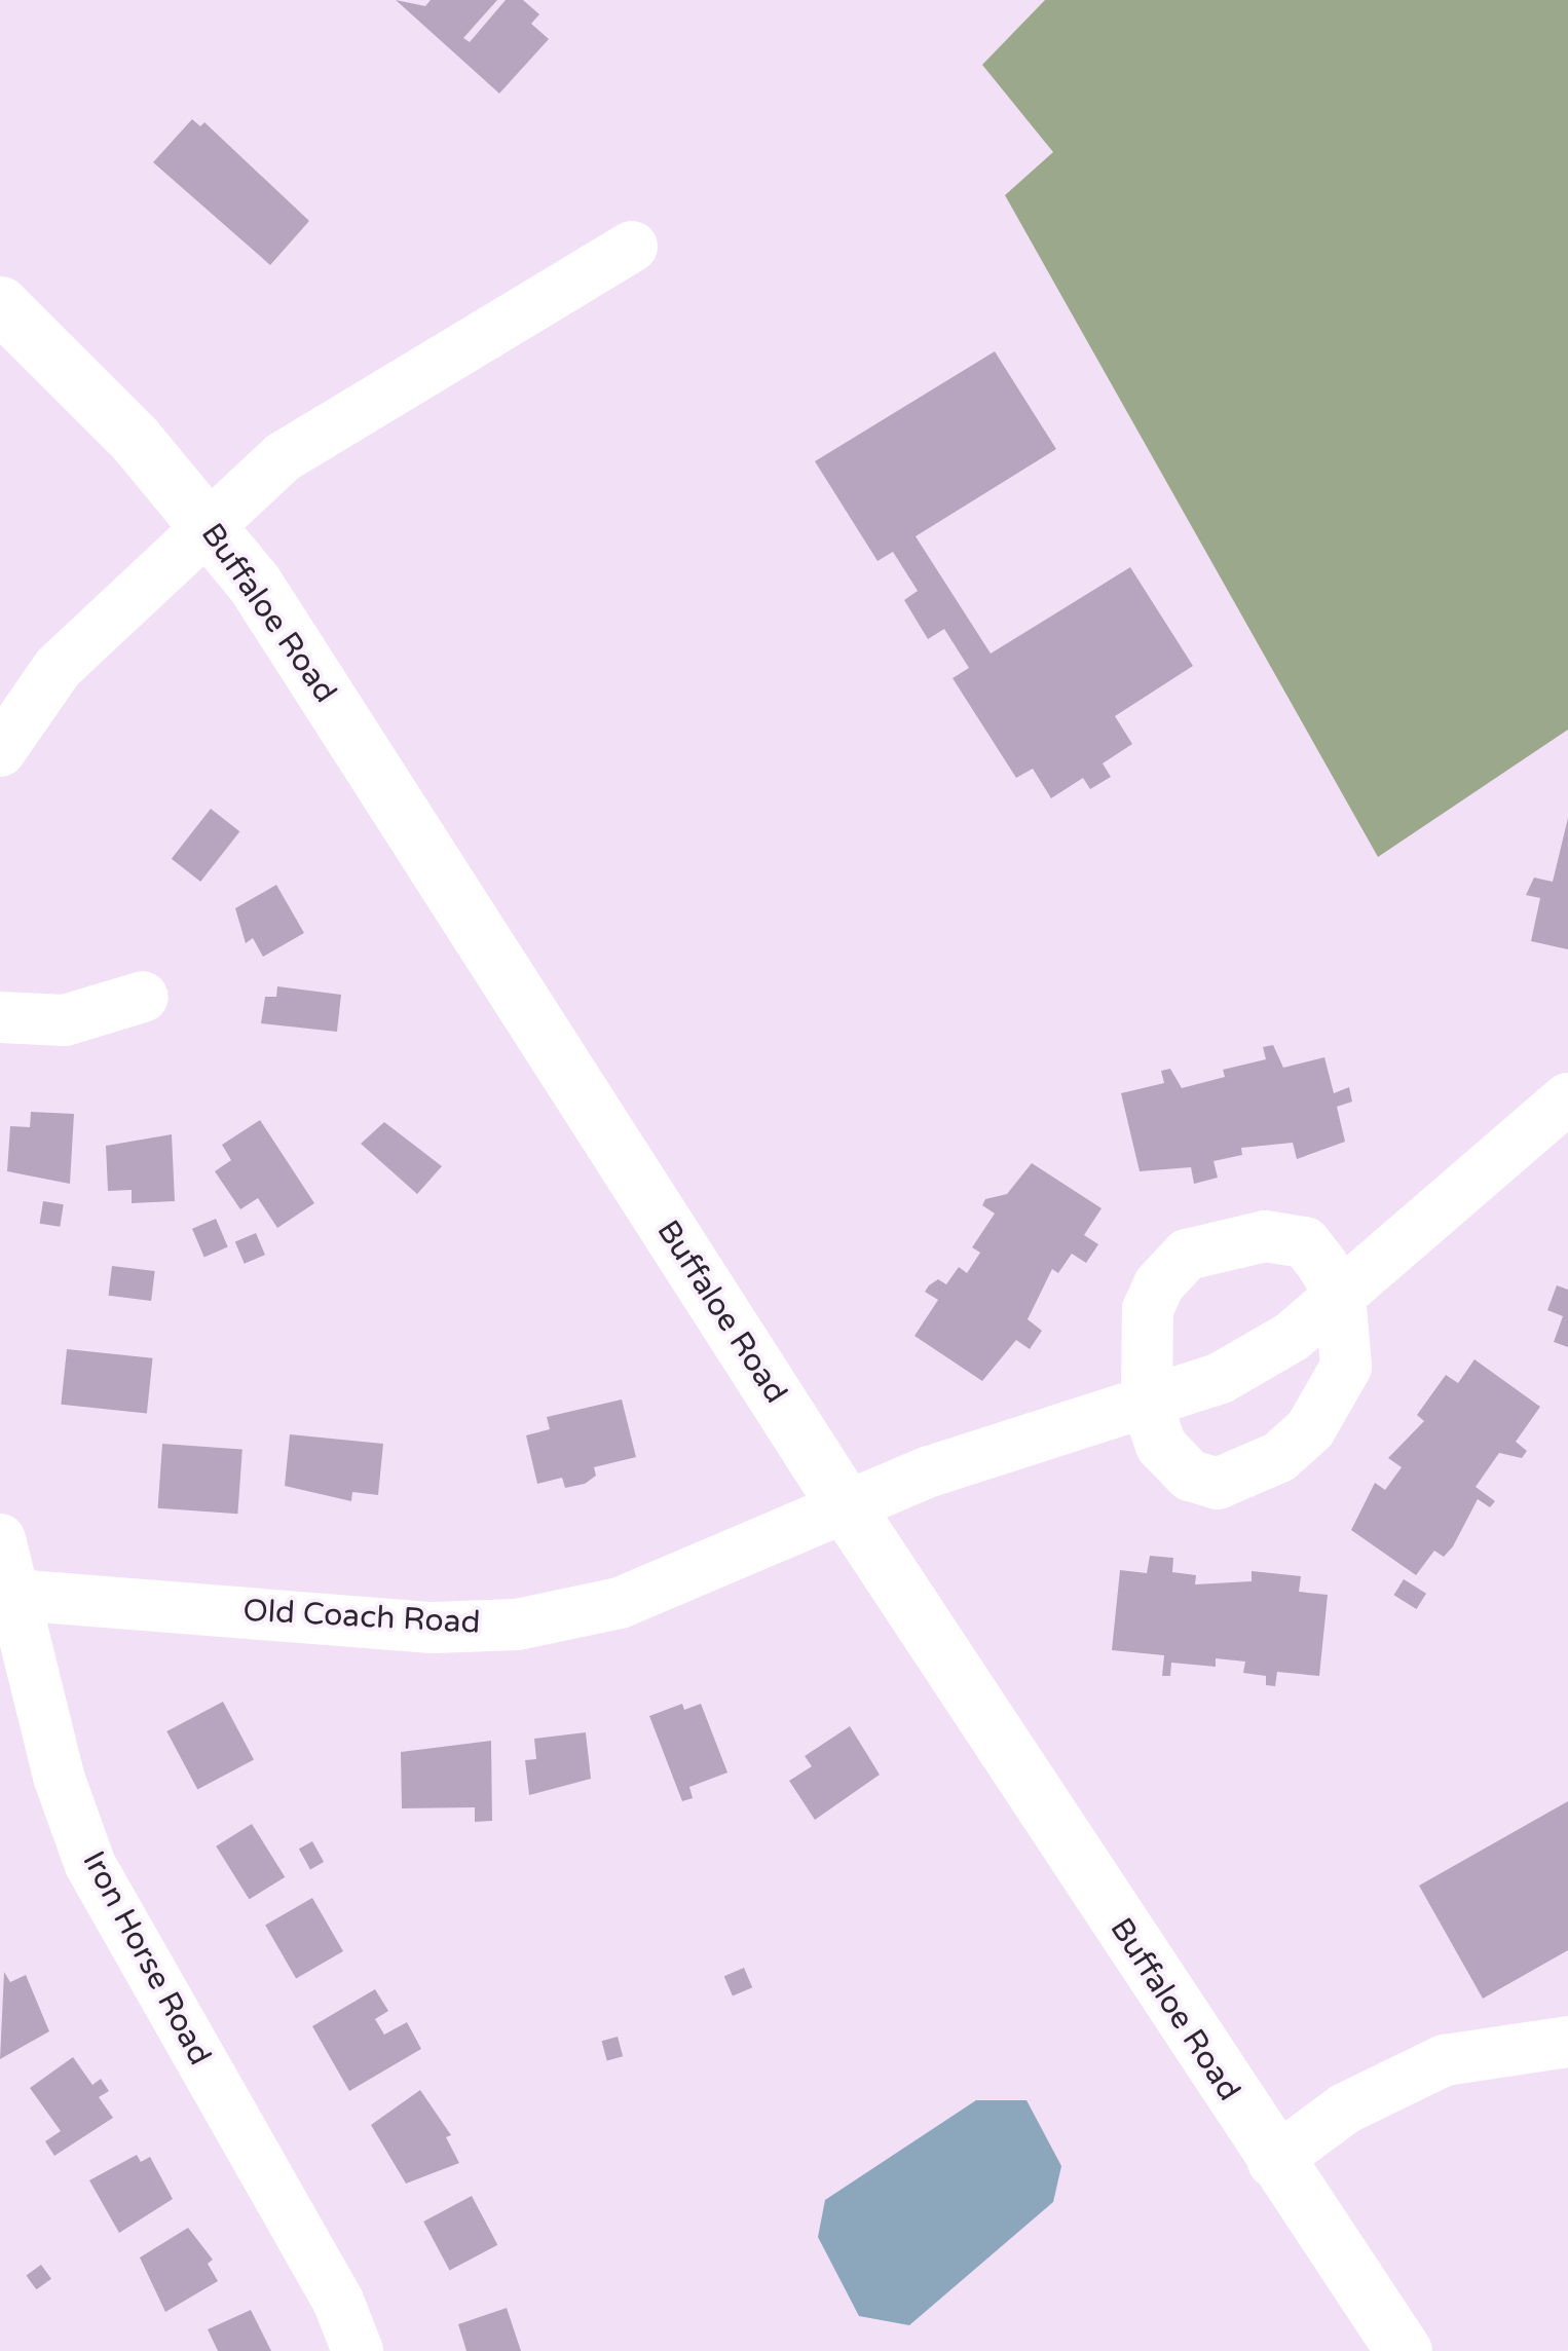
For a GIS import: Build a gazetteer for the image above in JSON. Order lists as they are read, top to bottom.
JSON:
{
  "streets": {
    "main road": ["Buffaloe Road"],
    "street": ["Old Coach Road", "Iron Horse Road"]
  },
  "crossings": [
    ["Buffaloe Road", "Old Coach Road"],
    ["Old Coach Road", "Iron Horse Road"]
  ]
}
